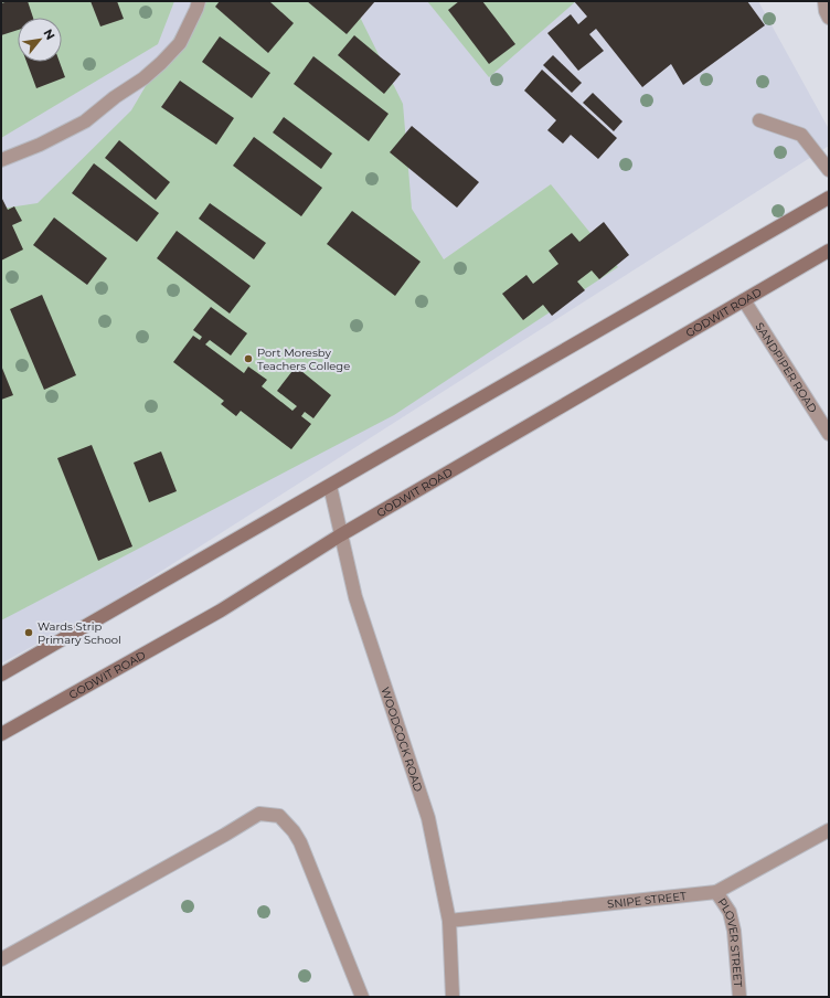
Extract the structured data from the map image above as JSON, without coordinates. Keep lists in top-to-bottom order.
{
  "streets": {
    "main road": ["GODWIT ROAD"],
    "street": [
      "SANDPIPER ROAD",
      "WOODCOCK ROAD",
      "SNIPE STREET",
      "PLOVER STREET"
    ]
  },
  "crossings": [
    ["GODWIT ROAD", "SANDPIPER ROAD"],
    ["GODWIT ROAD", "WOODCOCK ROAD"],
    ["WOODCOCK ROAD", "SNIPE STREET"],
    ["SNIPE STREET", "PLOVER STREET"]
  ],
  "places": ["Port Moresby Teachers College", "Wards Strip Primary School"],
  "north": "top right"
}
